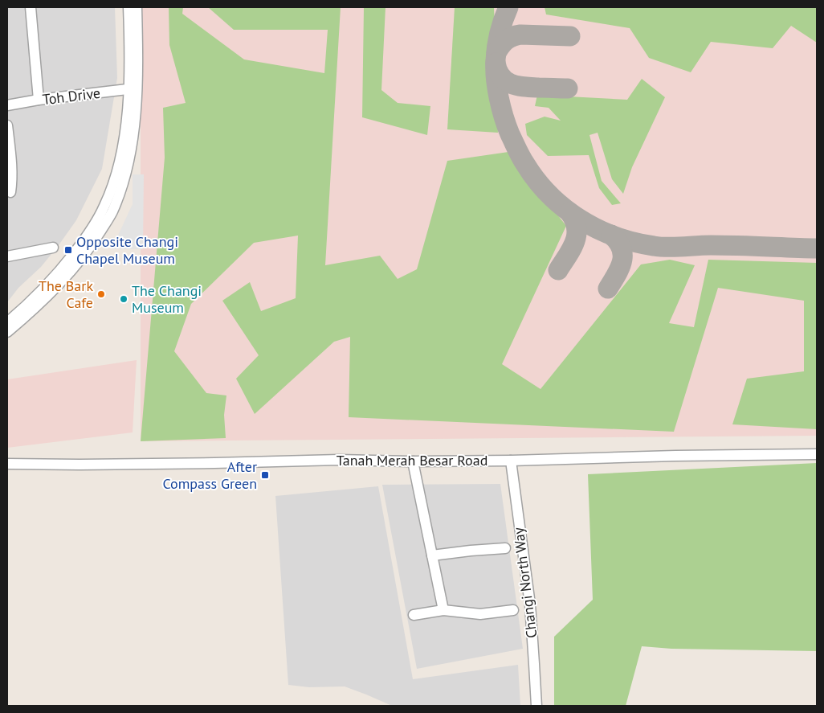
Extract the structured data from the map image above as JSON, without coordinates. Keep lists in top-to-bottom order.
{
  "streets": {
    "street": ["Toh Drive", "Tanah Merah Besar Road", "Changi North Way"]
  },
  "crossings": [
    ["Tanah Merah Besar Road", "Changi North Way"]
  ],
  "places": {
    "transit": ["Opposite Changi Chapel Museum", "After Compass Green"],
    "other": ["The Bark Cafe", "The Changi Museum"]
  }
}
